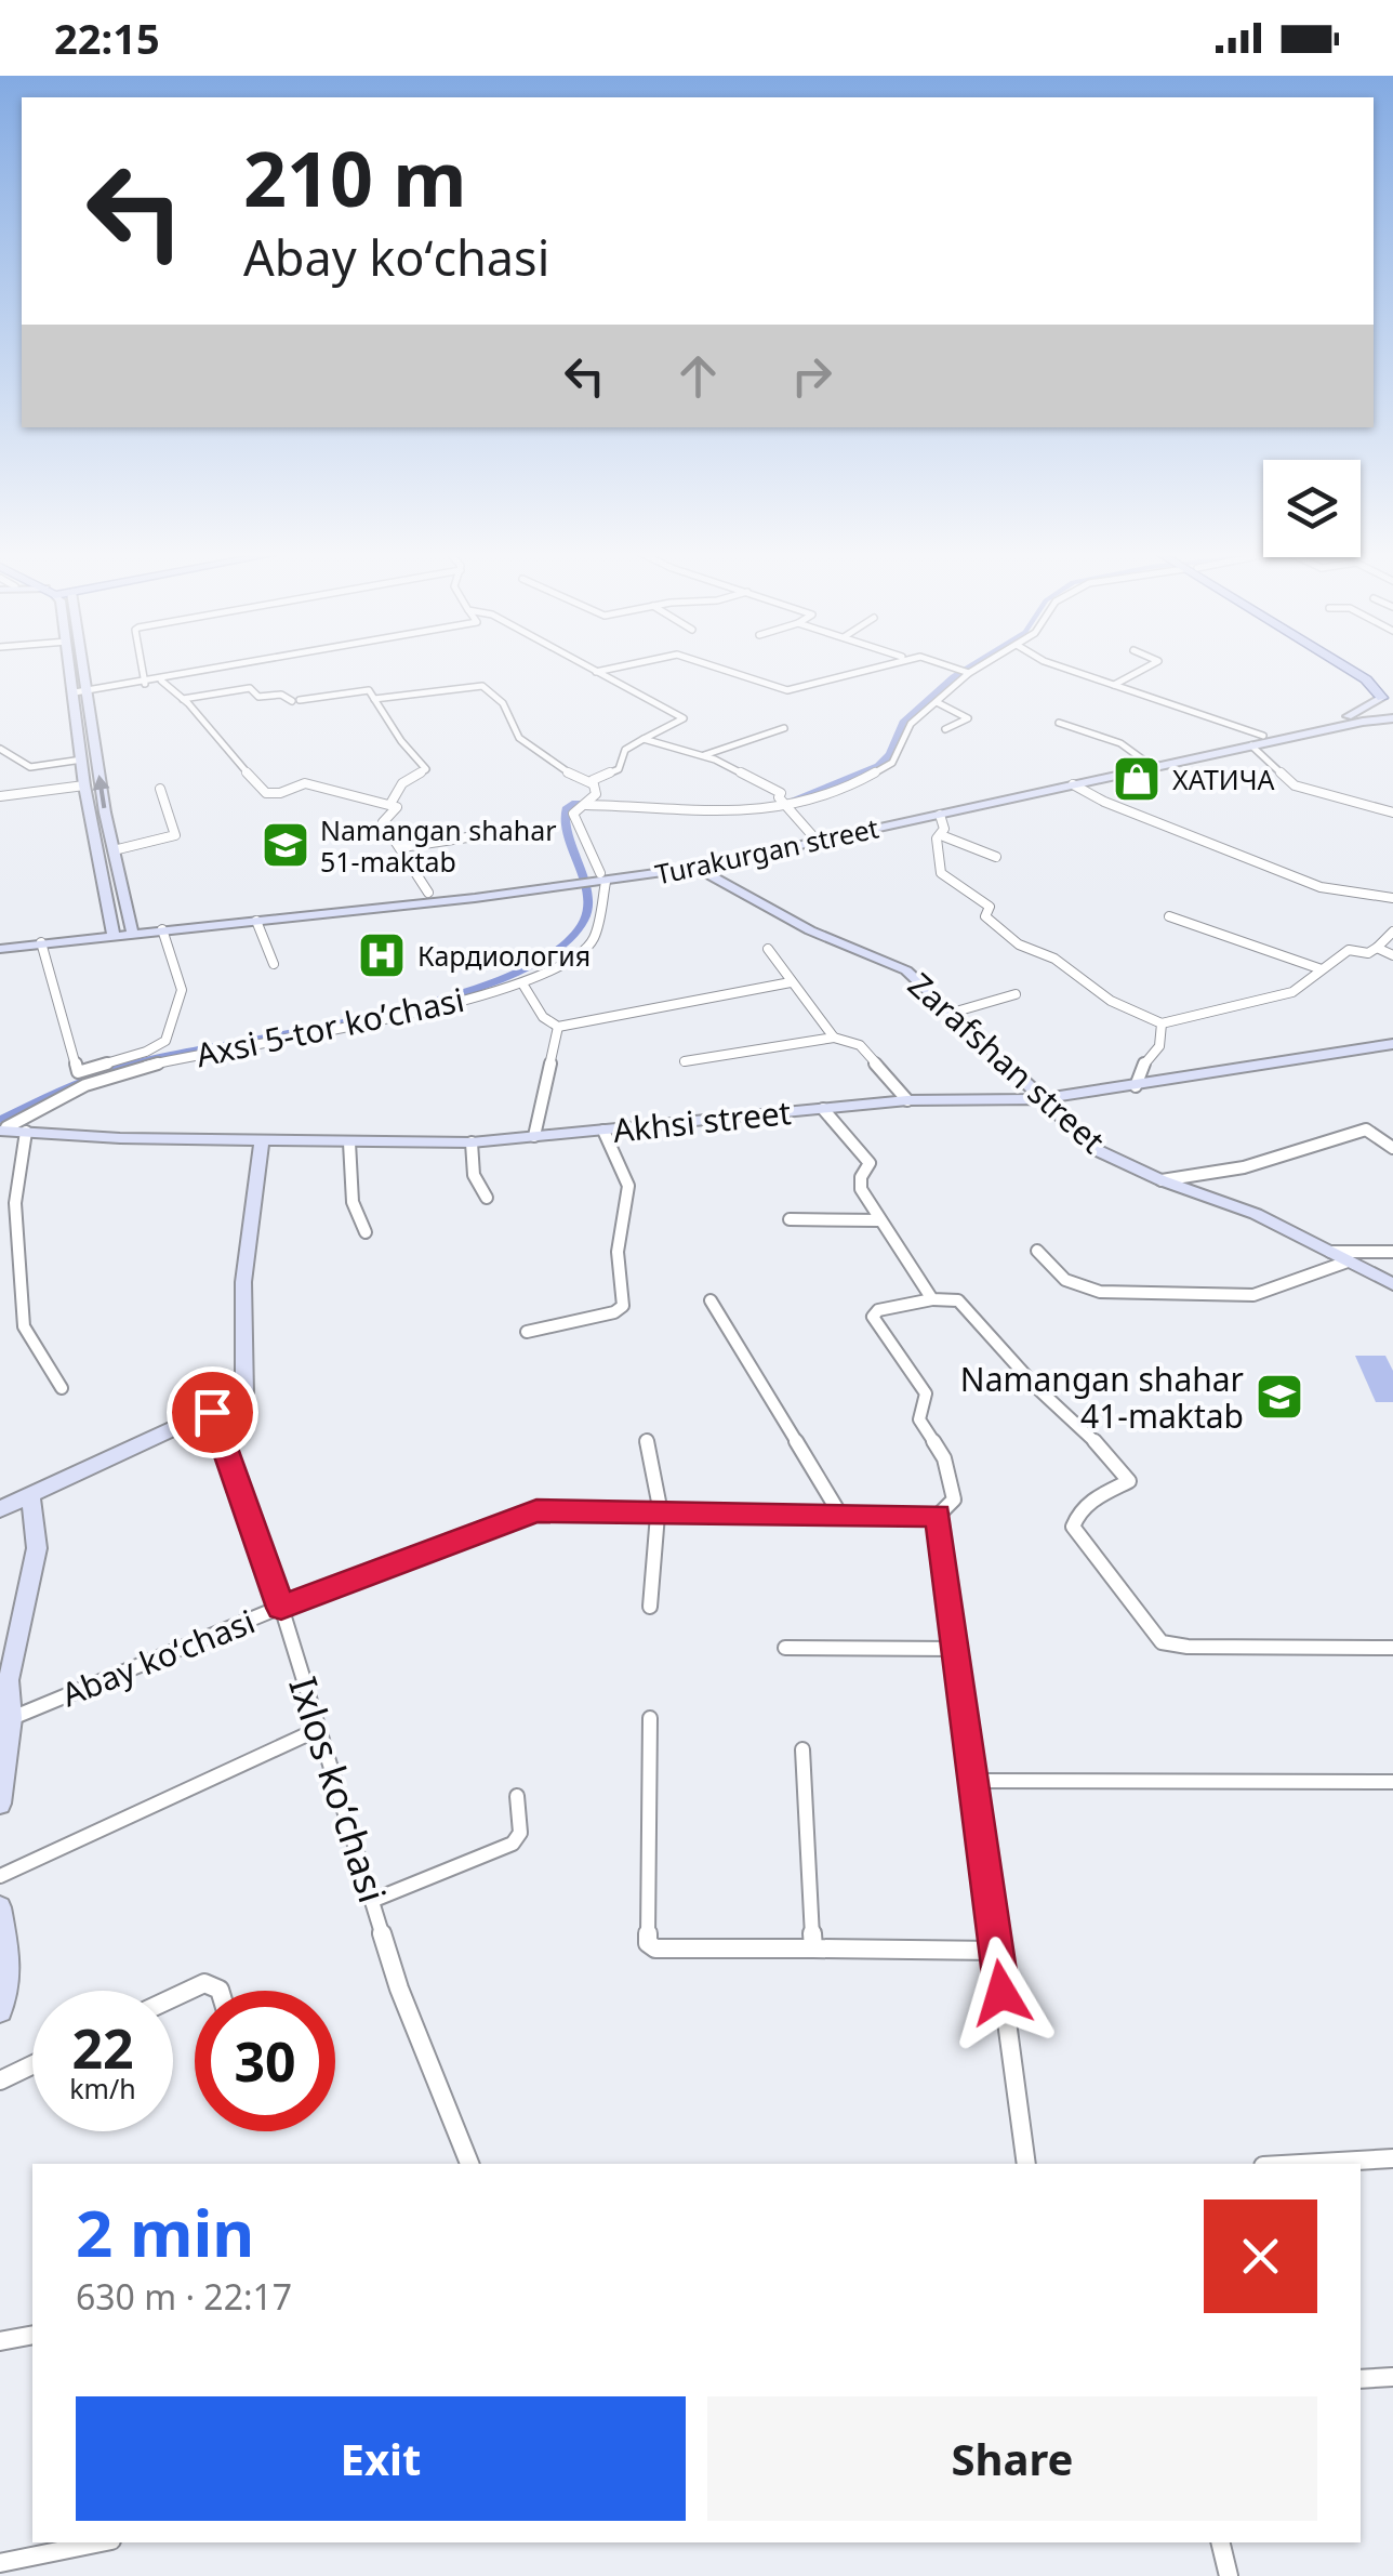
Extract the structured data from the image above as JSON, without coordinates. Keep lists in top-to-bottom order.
{
  "streets": {
    "main road": ["Turakurgan street", "Zarafshan street", "Akhsi street"],
    "street": ["Аxsi 5-tor koʼchasi", "Abay koʻchasi", "Ixlos koʻchasi"]
  },
  "crossings": [
    ["Turakurgan street", "Аxsi 5-tor koʼchasi"],
    ["Turakurgan street", "Zarafshan street"],
    ["Аxsi 5-tor koʼchasi", "Akhsi street"],
    ["Zarafshan street", "Akhsi street"],
    ["Abay koʻchasi", "Ixlos koʻchasi"]
  ],
  "places": {
    "shop": ["ХАТИЧА"],
    "school or university": ["Namangan shahar 51-maktab", "Namangan shahar 41-maktab"],
    "hospital": ["Кардиология"]
  },
  "page": {
    "status": "22:15",
    "turn": ["210 m", "Abay koʻchasi"],
    "speed": "22 km/h",
    "limit": "30",
    "heading": ["2 min", "630 m · 22:17"],
    "buttons": ["Exit", "Share"]
  }
}
